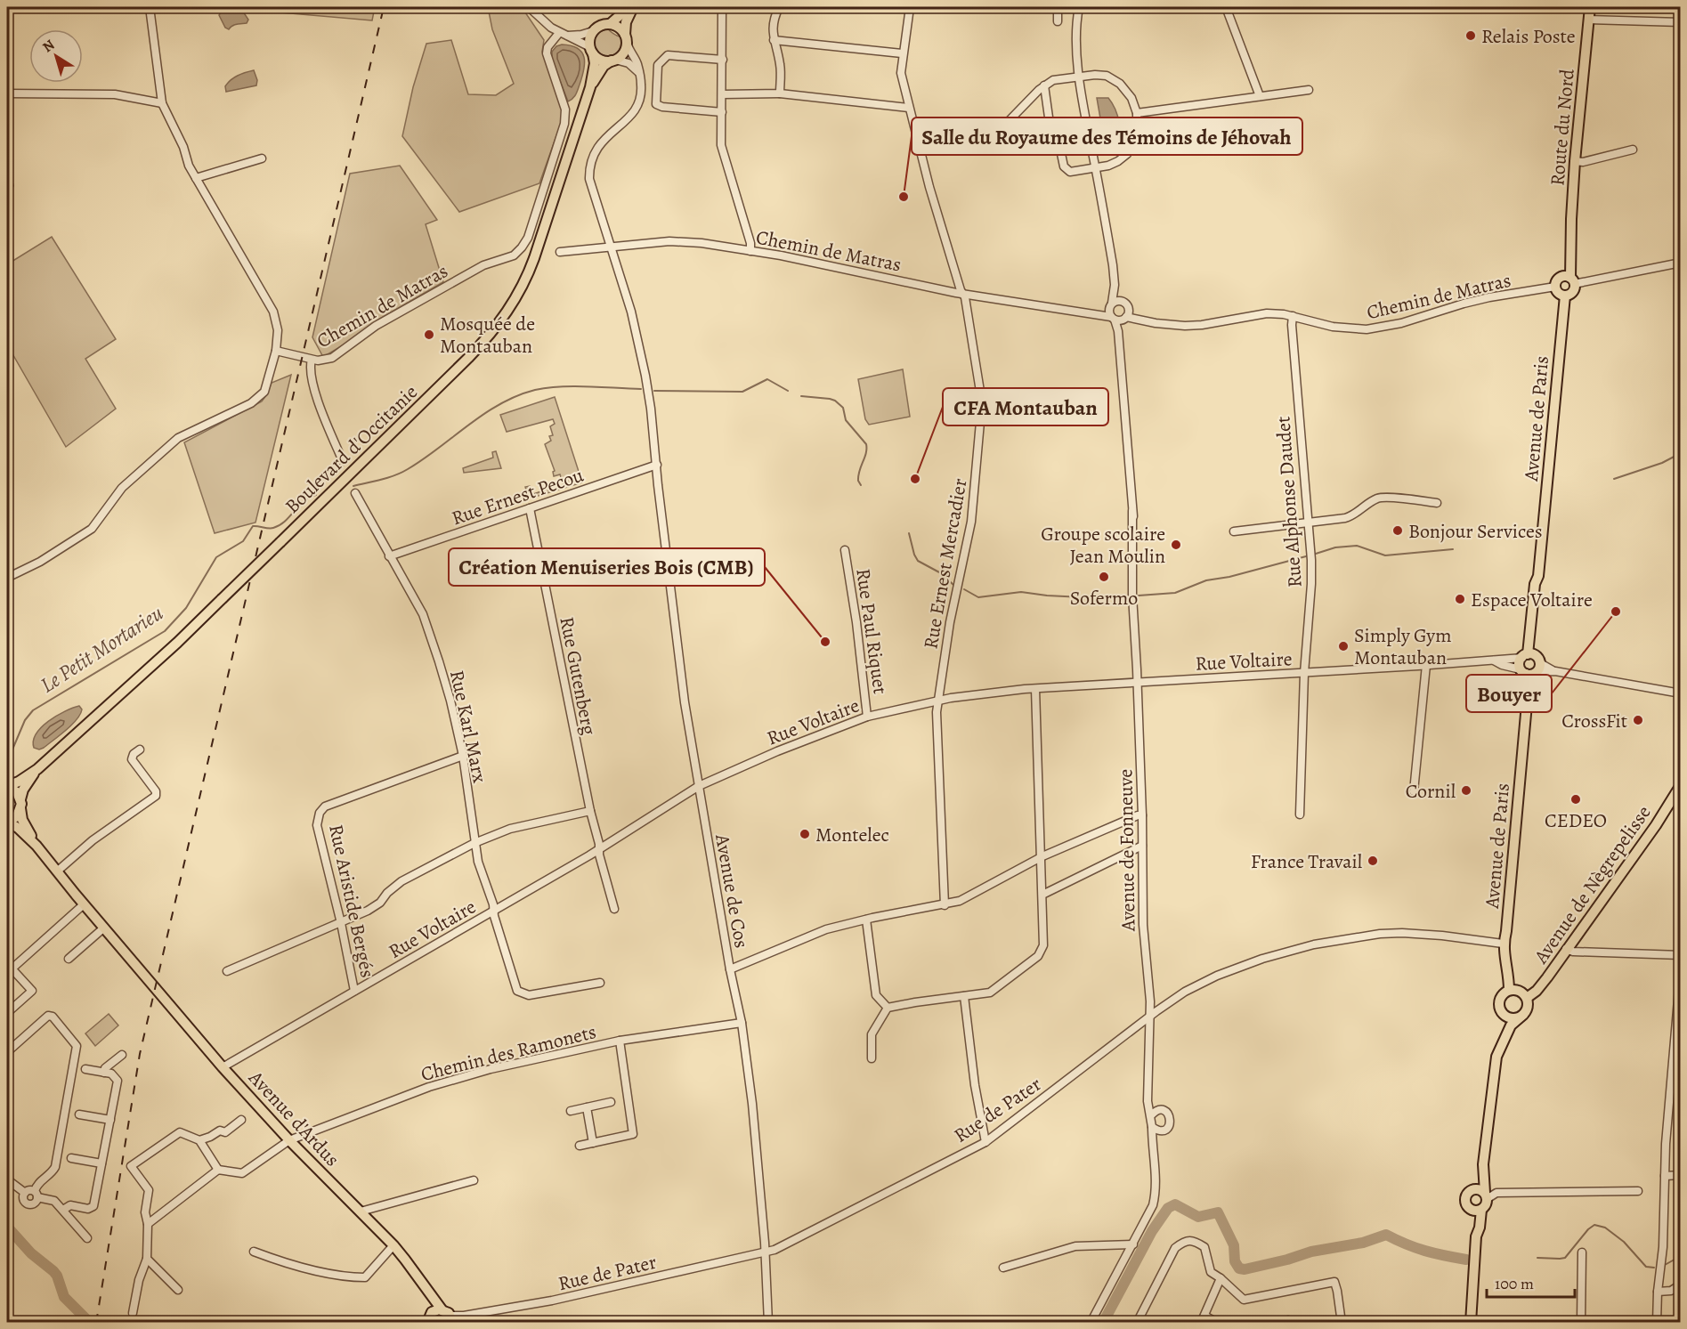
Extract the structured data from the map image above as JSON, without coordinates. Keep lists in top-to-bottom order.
{
  "streets": {
    "main road": [
      "Route du Nord",
      "Avenue de Paris",
      "Boulevard d'Occitanie",
      "Avenue de Nègrepelisse",
      "Avenue d'Ardus"
    ],
    "street": [
      "Chemin de Matras",
      "Rue Ernest Pecou",
      "Rue Alphonse Daudet",
      "Rue Ernest Mercadier",
      "Rue Paul Riquet",
      "Rue Voltaire",
      "Rue Gutenberg",
      "Rue Karl Marx",
      "Avenue de Fonneuve",
      "Avenue de Cos",
      "Rue Aristide Bergés",
      "Chemin des Ramonets",
      "Rue de Pater"
    ]
  },
  "crossings": [
    ["Route du Nord", "Chemin de Matras"],
    ["Route du Nord", "Avenue de Paris"],
    ["Chemin de Matras", "Avenue de Paris"],
    ["Chemin de Matras", "Rue Alphonse Daudet"],
    ["Chemin de Matras", "Rue Ernest Mercadier"],
    ["Chemin de Matras", "Avenue de Fonneuve"],
    ["Chemin de Matras", "Avenue de Cos"],
    ["Avenue de Paris", "Rue Voltaire"],
    ["Avenue de Paris", "Avenue de Nègrepelisse"],
    ["Avenue de Paris", "Rue de Pater"],
    ["Boulevard d'Occitanie", "Avenue de Cos"],
    ["Rue Ernest Pecou", "Rue Gutenberg"],
    ["Rue Ernest Pecou", "Rue Karl Marx"],
    ["Rue Ernest Pecou", "Avenue de Cos"],
    ["Rue Alphonse Daudet", "Rue Voltaire"],
    ["Rue Ernest Mercadier", "Rue Voltaire"],
    ["Rue Paul Riquet", "Rue Voltaire"],
    ["Rue Voltaire", "Rue Gutenberg"],
    ["Rue Voltaire", "Rue Karl Marx"],
    ["Rue Voltaire", "Avenue de Fonneuve"],
    ["Rue Voltaire", "Avenue de Cos"],
    ["Rue Voltaire", "Rue Aristide Bergés"],
    ["Rue Voltaire", "Avenue d'Ardus"],
    ["Rue Karl Marx", "Rue Aristide Bergés"],
    ["Avenue de Fonneuve", "Rue de Pater"],
    ["Avenue de Cos", "Chemin des Ramonets"],
    ["Avenue de Cos", "Rue de Pater"],
    ["Chemin des Ramonets", "Avenue d'Ardus"],
    ["Rue de Pater", "Avenue d'Ardus"]
  ],
  "water": ["Le Petit Mortarieu"],
  "places": [
    "Relais Poste",
    "Salle du Royaume des Témoins de Jéhovah",
    "Mosquée de Montauban",
    "CFA Montauban",
    "Bonjour Services",
    "Groupe scolaire Jean Moulin",
    "Sofermo",
    "Espace Voltaire",
    "Bouyer",
    "Création Menuiseries Bois (CMB)",
    "Simply Gym Montauban",
    "CrossFit",
    "Cornil",
    "CEDEO",
    "Montelec",
    "France Travail"
  ],
  "scale_bar": "100 m",
  "north": "top left"
}
